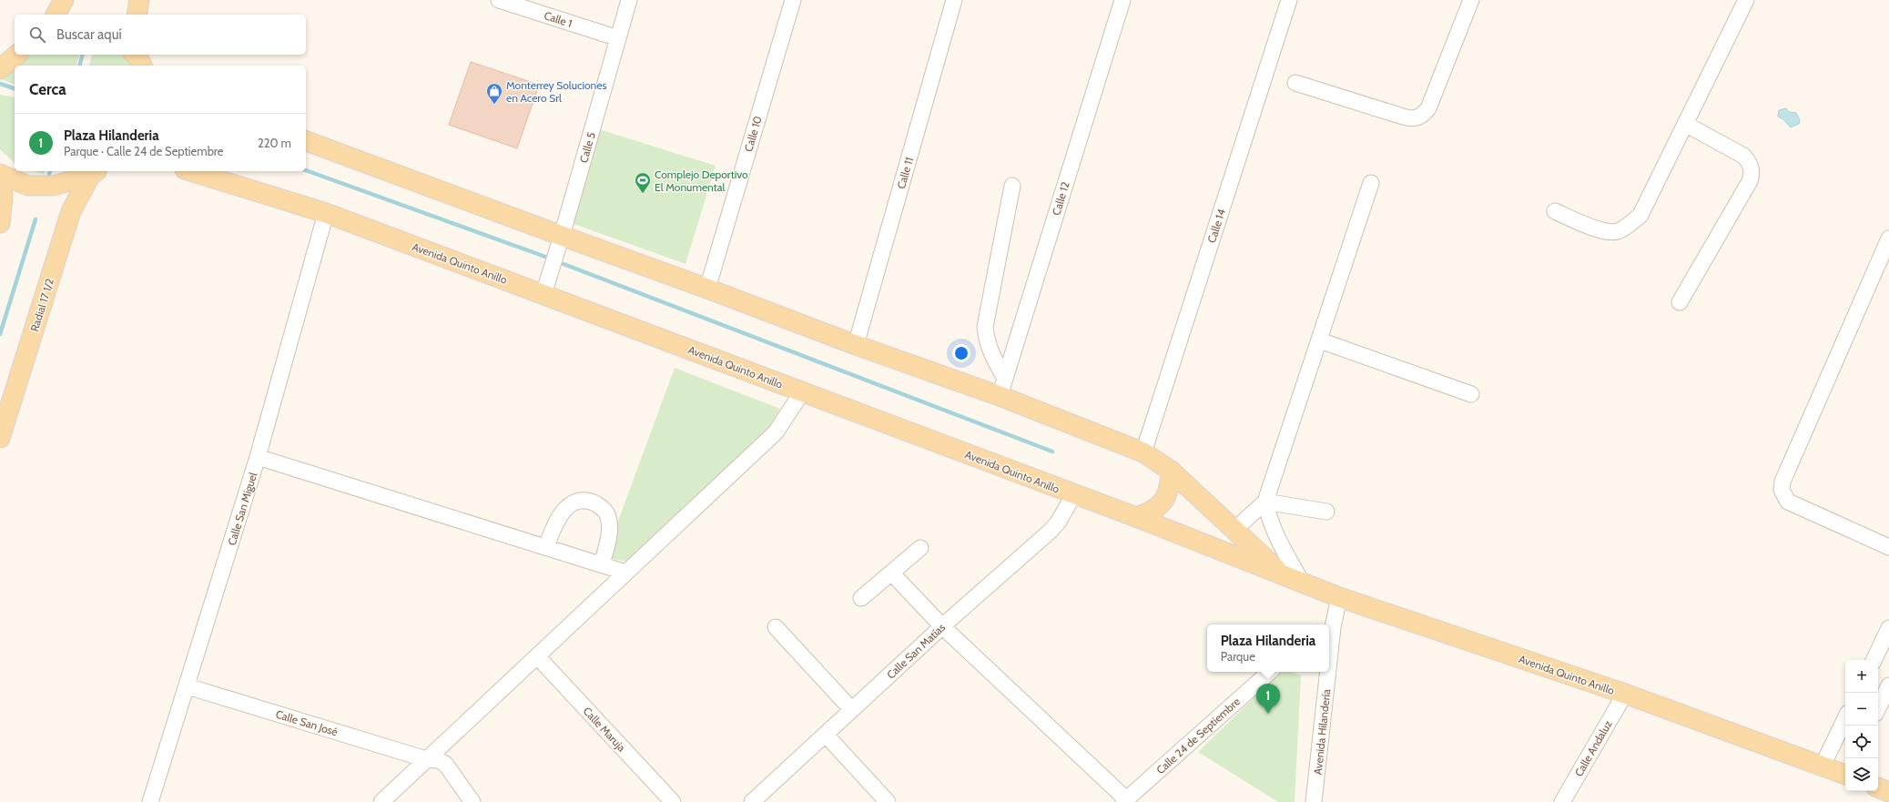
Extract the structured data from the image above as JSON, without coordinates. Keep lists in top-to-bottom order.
{
  "streets": {
    "main road": ["Avenida Quinto Anillo", "Radial 17 1/2"],
    "street": [
      "Calle 1",
      "Calle 10",
      "Calle 5",
      "Calle 11",
      "Calle 12",
      "Calle 14",
      "Calle San Miguel",
      "Calle San Matías",
      "Calle San José",
      "Calle Maruja",
      "Avenida Hilandería",
      "Calle 24 de Septiembre",
      "Calle Andaluz"
    ]
  },
  "crossings": [
    ["Calle 1", "Calle 5"],
    ["Calle 10", "Avenida Quinto Anillo"],
    ["Calle 5", "Avenida Quinto Anillo"],
    ["Calle 11", "Avenida Quinto Anillo"],
    ["Calle 12", "Avenida Quinto Anillo"],
    ["Calle 14", "Avenida Quinto Anillo"],
    ["Avenida Quinto Anillo", "Calle San Miguel"],
    ["Avenida Quinto Anillo", "Calle San Matías"],
    ["Avenida Quinto Anillo", "Avenida Hilandería"],
    ["Avenida Quinto Anillo", "Calle Andaluz"],
    ["Calle San Miguel", "Calle San José"]
  ],
  "places": {
    "shop": ["Monterrey Soluciones en Acero Srl"],
    "sports": ["Complejo Deportivo El Monumental"]
  },
  "page": {
    "search": "Buscar aquí",
    "heading": "Cerca",
    "list": [
      {
        "mark": "1",
        "name": "Plaza Hilanderia",
        "note": "Parque · Calle 24 de Septiembre",
        "value": "220 m"
      }
    ],
    "popup": ["Plaza Hilanderia", "Parque"],
    "map_buttons": ["+", "−"],
    "pins": "1"
  }
}
